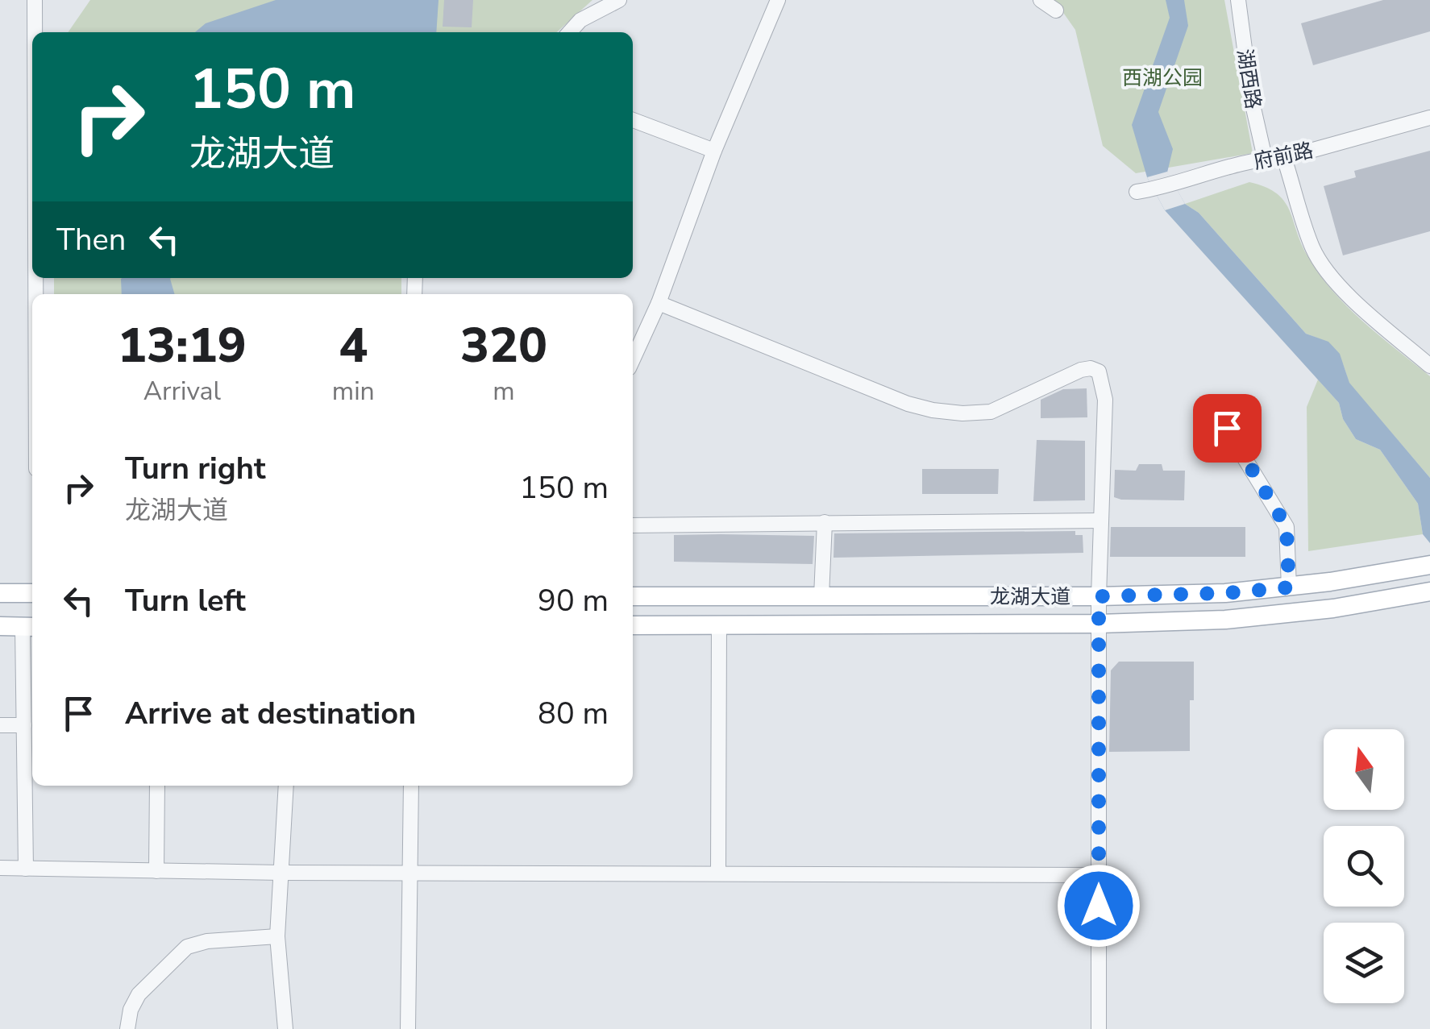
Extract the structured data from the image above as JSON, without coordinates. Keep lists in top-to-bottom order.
{
  "streets": {
    "main road": ["龙湖大道"],
    "street": ["湖西路", "府前路"]
  },
  "crossings": [
    ["湖西路", "府前路"]
  ],
  "parks": ["西湖公园"],
  "north": "top",
  "page": {
    "turn": ["150 m", "龙湖大道"],
    "then": "Then",
    "eta": [
      "13:19",
      "Arrival",
      "4",
      "min",
      "320",
      "m"
    ],
    "list": [
      {
        "name": "Turn right",
        "note": "龙湖大道",
        "value": "150 m"
      },
      {
        "name": "Turn left",
        "value": "90 m"
      },
      {
        "name": "Arrive at destination",
        "value": "80 m"
      }
    ]
  }
}
